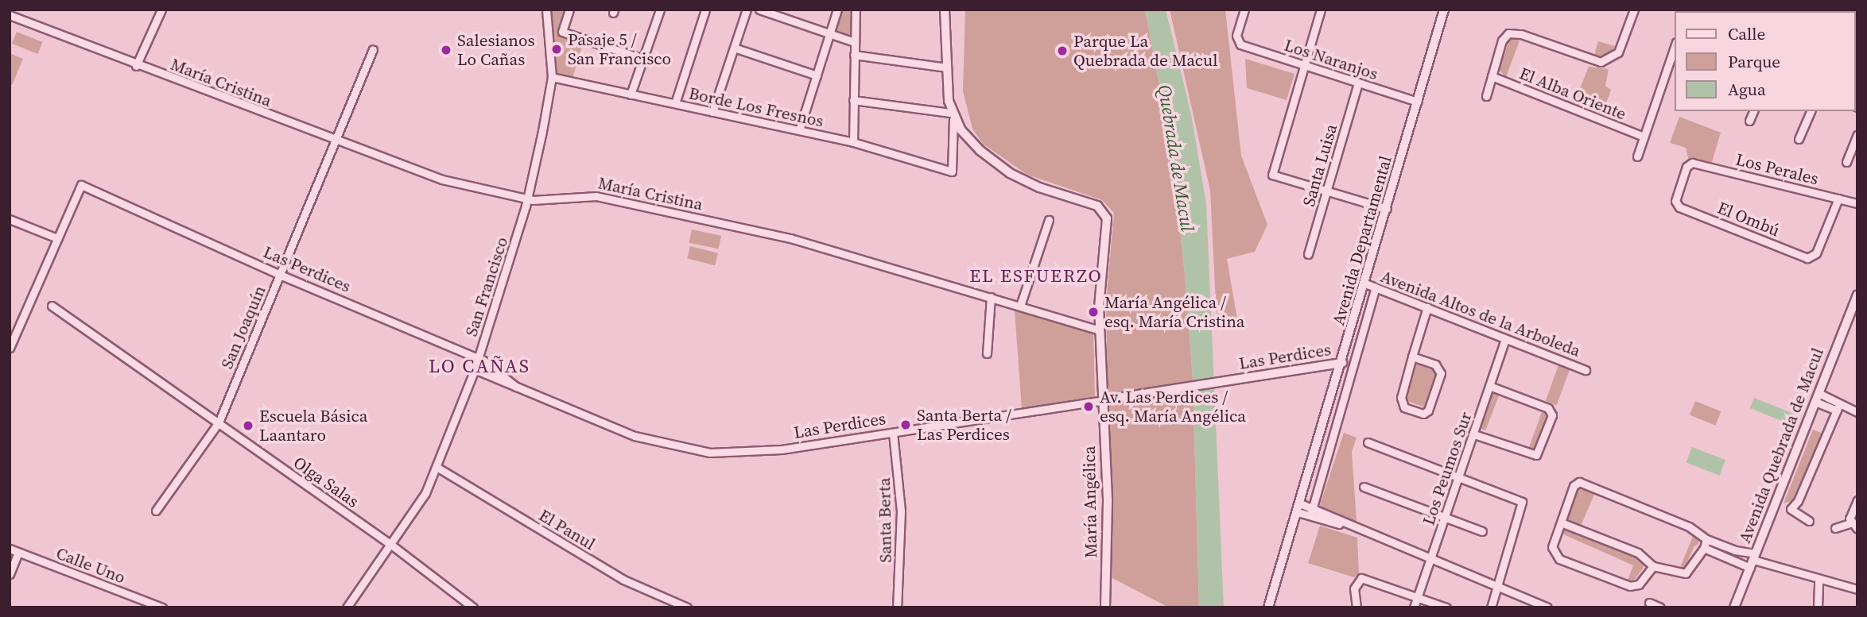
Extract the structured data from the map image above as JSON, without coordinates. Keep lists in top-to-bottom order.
{
  "streets": {
    "street": [
      "Los Naranjos",
      "María Cristina",
      "El Alba Oriente",
      "Borde Los Fresnos",
      "Santa Luisa",
      "Los Perales",
      "El Ombú",
      "Avenida Departamental",
      "Las Perdices",
      "San Francisco",
      "Avenida Altos de la Arboleda",
      "San Joaquín",
      "Avenida Quebrada de Macul",
      "Los Peumos Sur",
      "Olga Salas",
      "María Angélica",
      "Santa Berta",
      "El Panul",
      "Calle Uno"
    ]
  },
  "crossings": [
    ["Los Naranjos", "Santa Luisa"],
    ["Los Naranjos", "Avenida Departamental"],
    ["María Cristina", "San Francisco"],
    ["María Cristina", "San Joaquín"],
    ["María Cristina", "María Angélica"],
    ["Borde Los Fresnos", "San Francisco"],
    ["Borde Los Fresnos", "María Angélica"],
    ["Los Perales", "El Ombú"],
    ["Avenida Departamental", "Las Perdices"],
    ["Avenida Departamental", "Avenida Altos de la Arboleda"],
    ["Las Perdices", "San Francisco"],
    ["Las Perdices", "San Joaquín"],
    ["Las Perdices", "María Angélica"],
    ["Las Perdices", "Santa Berta"],
    ["San Francisco", "Olga Salas"],
    ["San Francisco", "El Panul"],
    ["Avenida Altos de la Arboleda", "Los Peumos Sur"],
    ["San Joaquín", "Olga Salas"]
  ],
  "districts": ["EL ESFUERZO", "LO CAÑAS"],
  "water": ["Quebrada de Macul"],
  "places": [
    "Pasaje 5 / San Francisco",
    "Salesianos Lo Cañas",
    "Parque La Quebrada de Macul",
    "María Angélica / esq. María Cristina",
    "Av. Las Perdices / esq. María Angélica",
    "Santa Berta / Las Perdices",
    "Escuela Básica Laantaro"
  ],
  "legend": ["Calle", "Parque", "Agua"]
}
